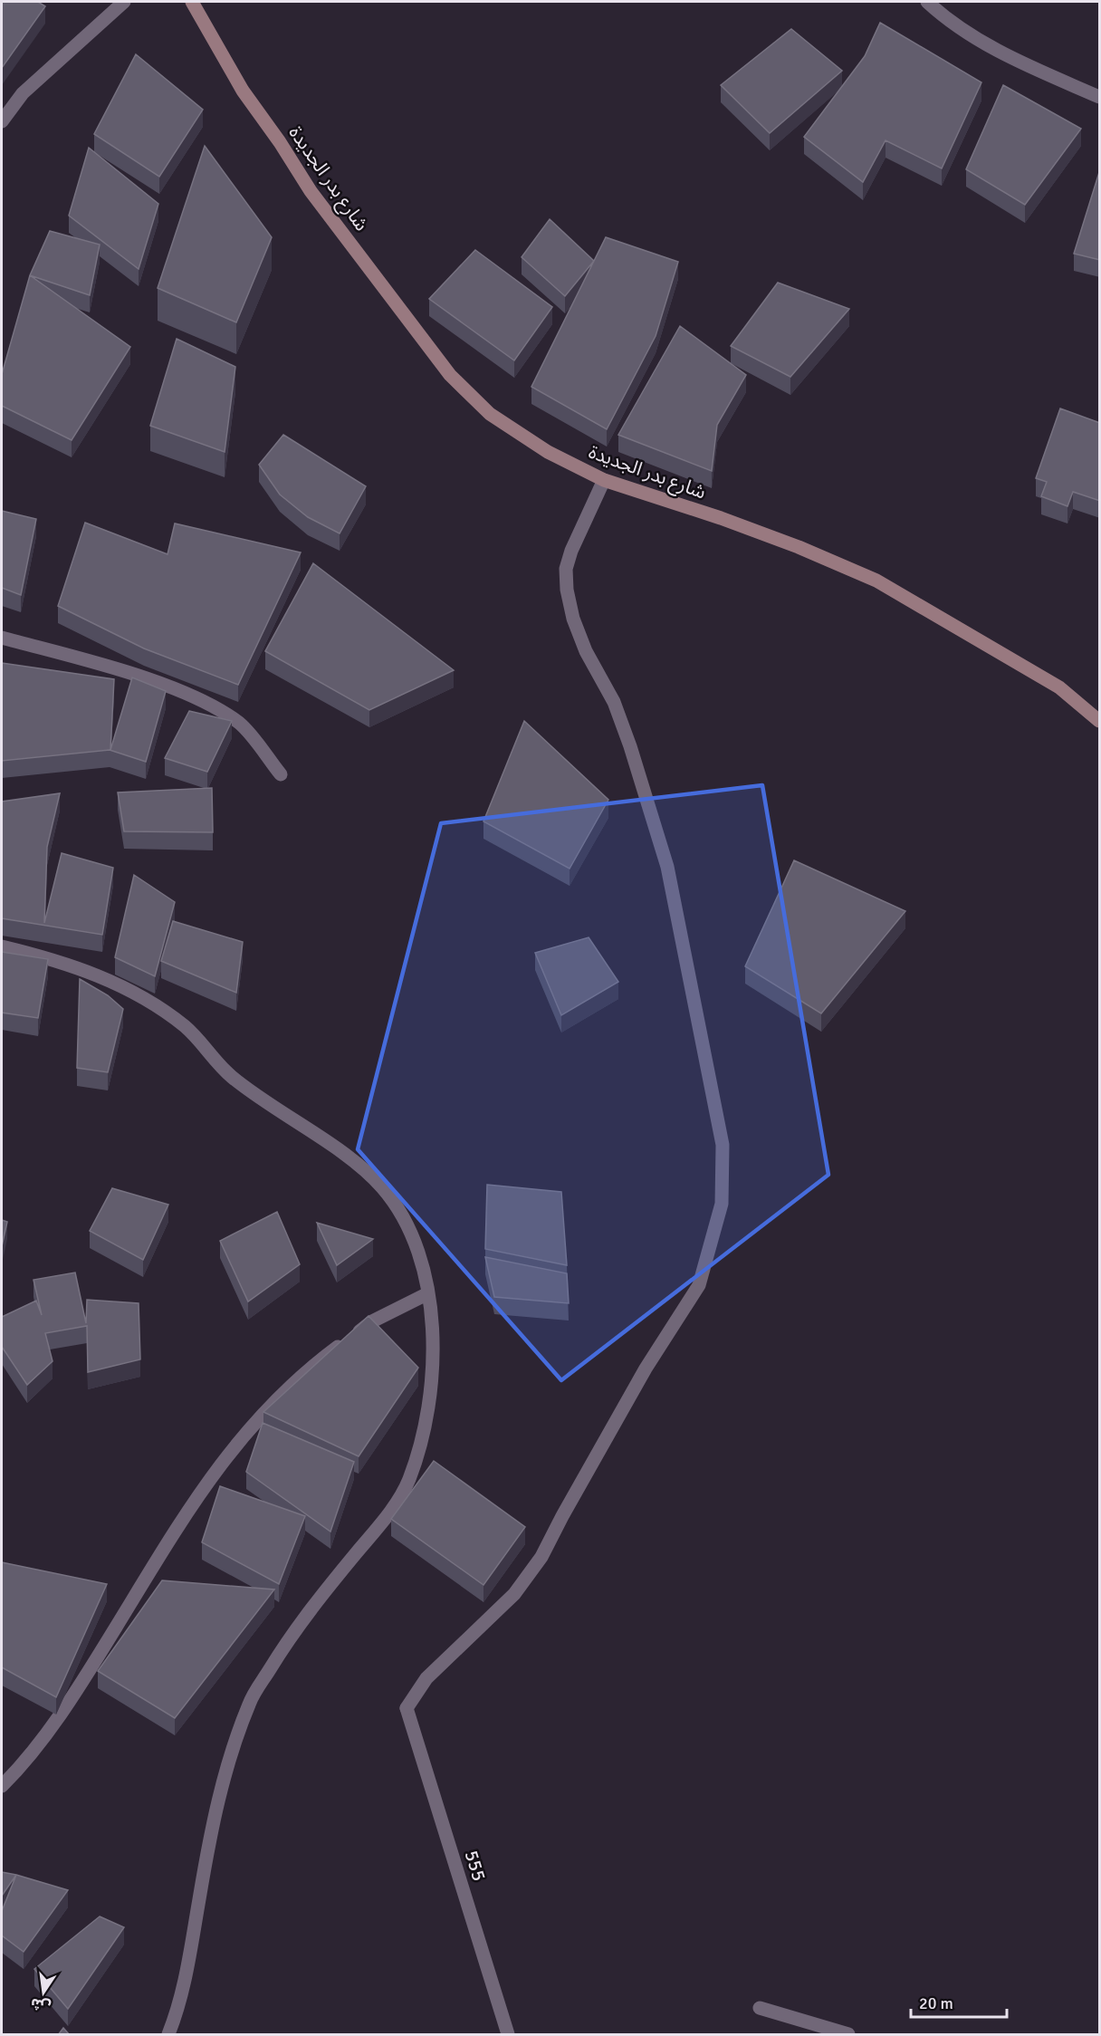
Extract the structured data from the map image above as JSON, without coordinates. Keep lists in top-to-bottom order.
{
  "streets": {
    "main road": ["شارع بدر الجديدة"],
    "street": ["555"]
  },
  "crossings": [
    ["شارع بدر الجديدة", "555"]
  ],
  "scale_bar": "20 m",
  "north": "bottom"
}
